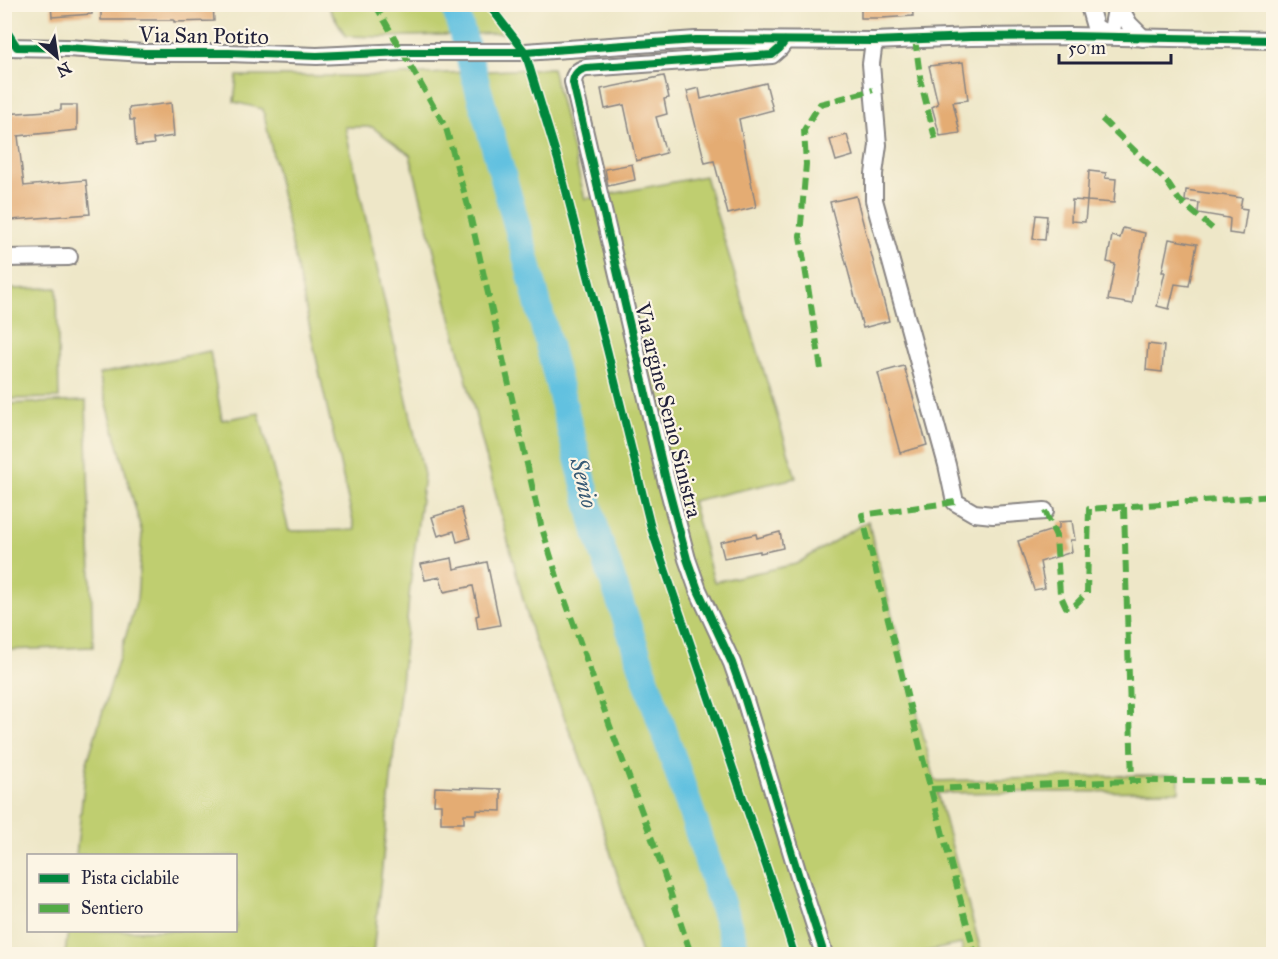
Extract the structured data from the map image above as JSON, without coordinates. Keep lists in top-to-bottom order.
{
  "streets": {
    "street": ["Via San Potito", "Via argine Senio Sinistra"]
  },
  "crossings": [
    ["Via San Potito", "Via argine Senio Sinistra"]
  ],
  "water": ["Senio"],
  "legend": ["Pista ciclabile", "Sentiero"],
  "scale_bar": "50 m",
  "north": "bottom right"
}
